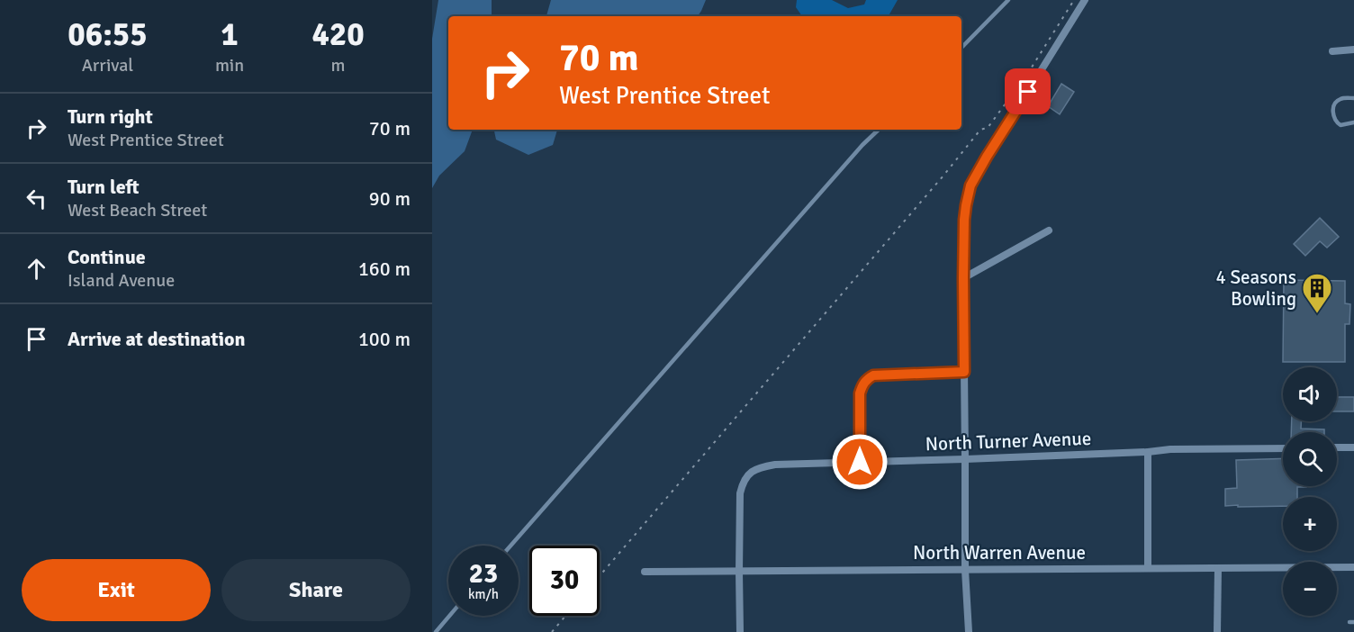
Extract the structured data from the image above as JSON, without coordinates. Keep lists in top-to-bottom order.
{
  "streets": {
    "street": ["North Turner Avenue", "North Warren Avenue"]
  },
  "crossings": [
    ["North Turner Avenue", "North Warren Avenue"]
  ],
  "places": {
    "building": ["4 Seasons Bowling"]
  },
  "page": {
    "eta": [
      "06:55",
      "Arrival",
      "1",
      "min",
      "420",
      "m"
    ],
    "turn": ["70 m", "West Prentice Street"],
    "list": [
      {
        "name": "Turn right",
        "note": "West Prentice Street",
        "value": "70 m"
      },
      {
        "name": "Turn left",
        "note": "West Beach Street",
        "value": "90 m"
      },
      {
        "name": "Continue",
        "note": "Island Avenue",
        "value": "160 m"
      },
      {
        "name": "Arrive at destination",
        "value": "100 m"
      }
    ],
    "map_buttons": ["+", "−"],
    "speed": "23 km/h",
    "limit": "30",
    "buttons": ["Exit", "Share"]
  }
}
